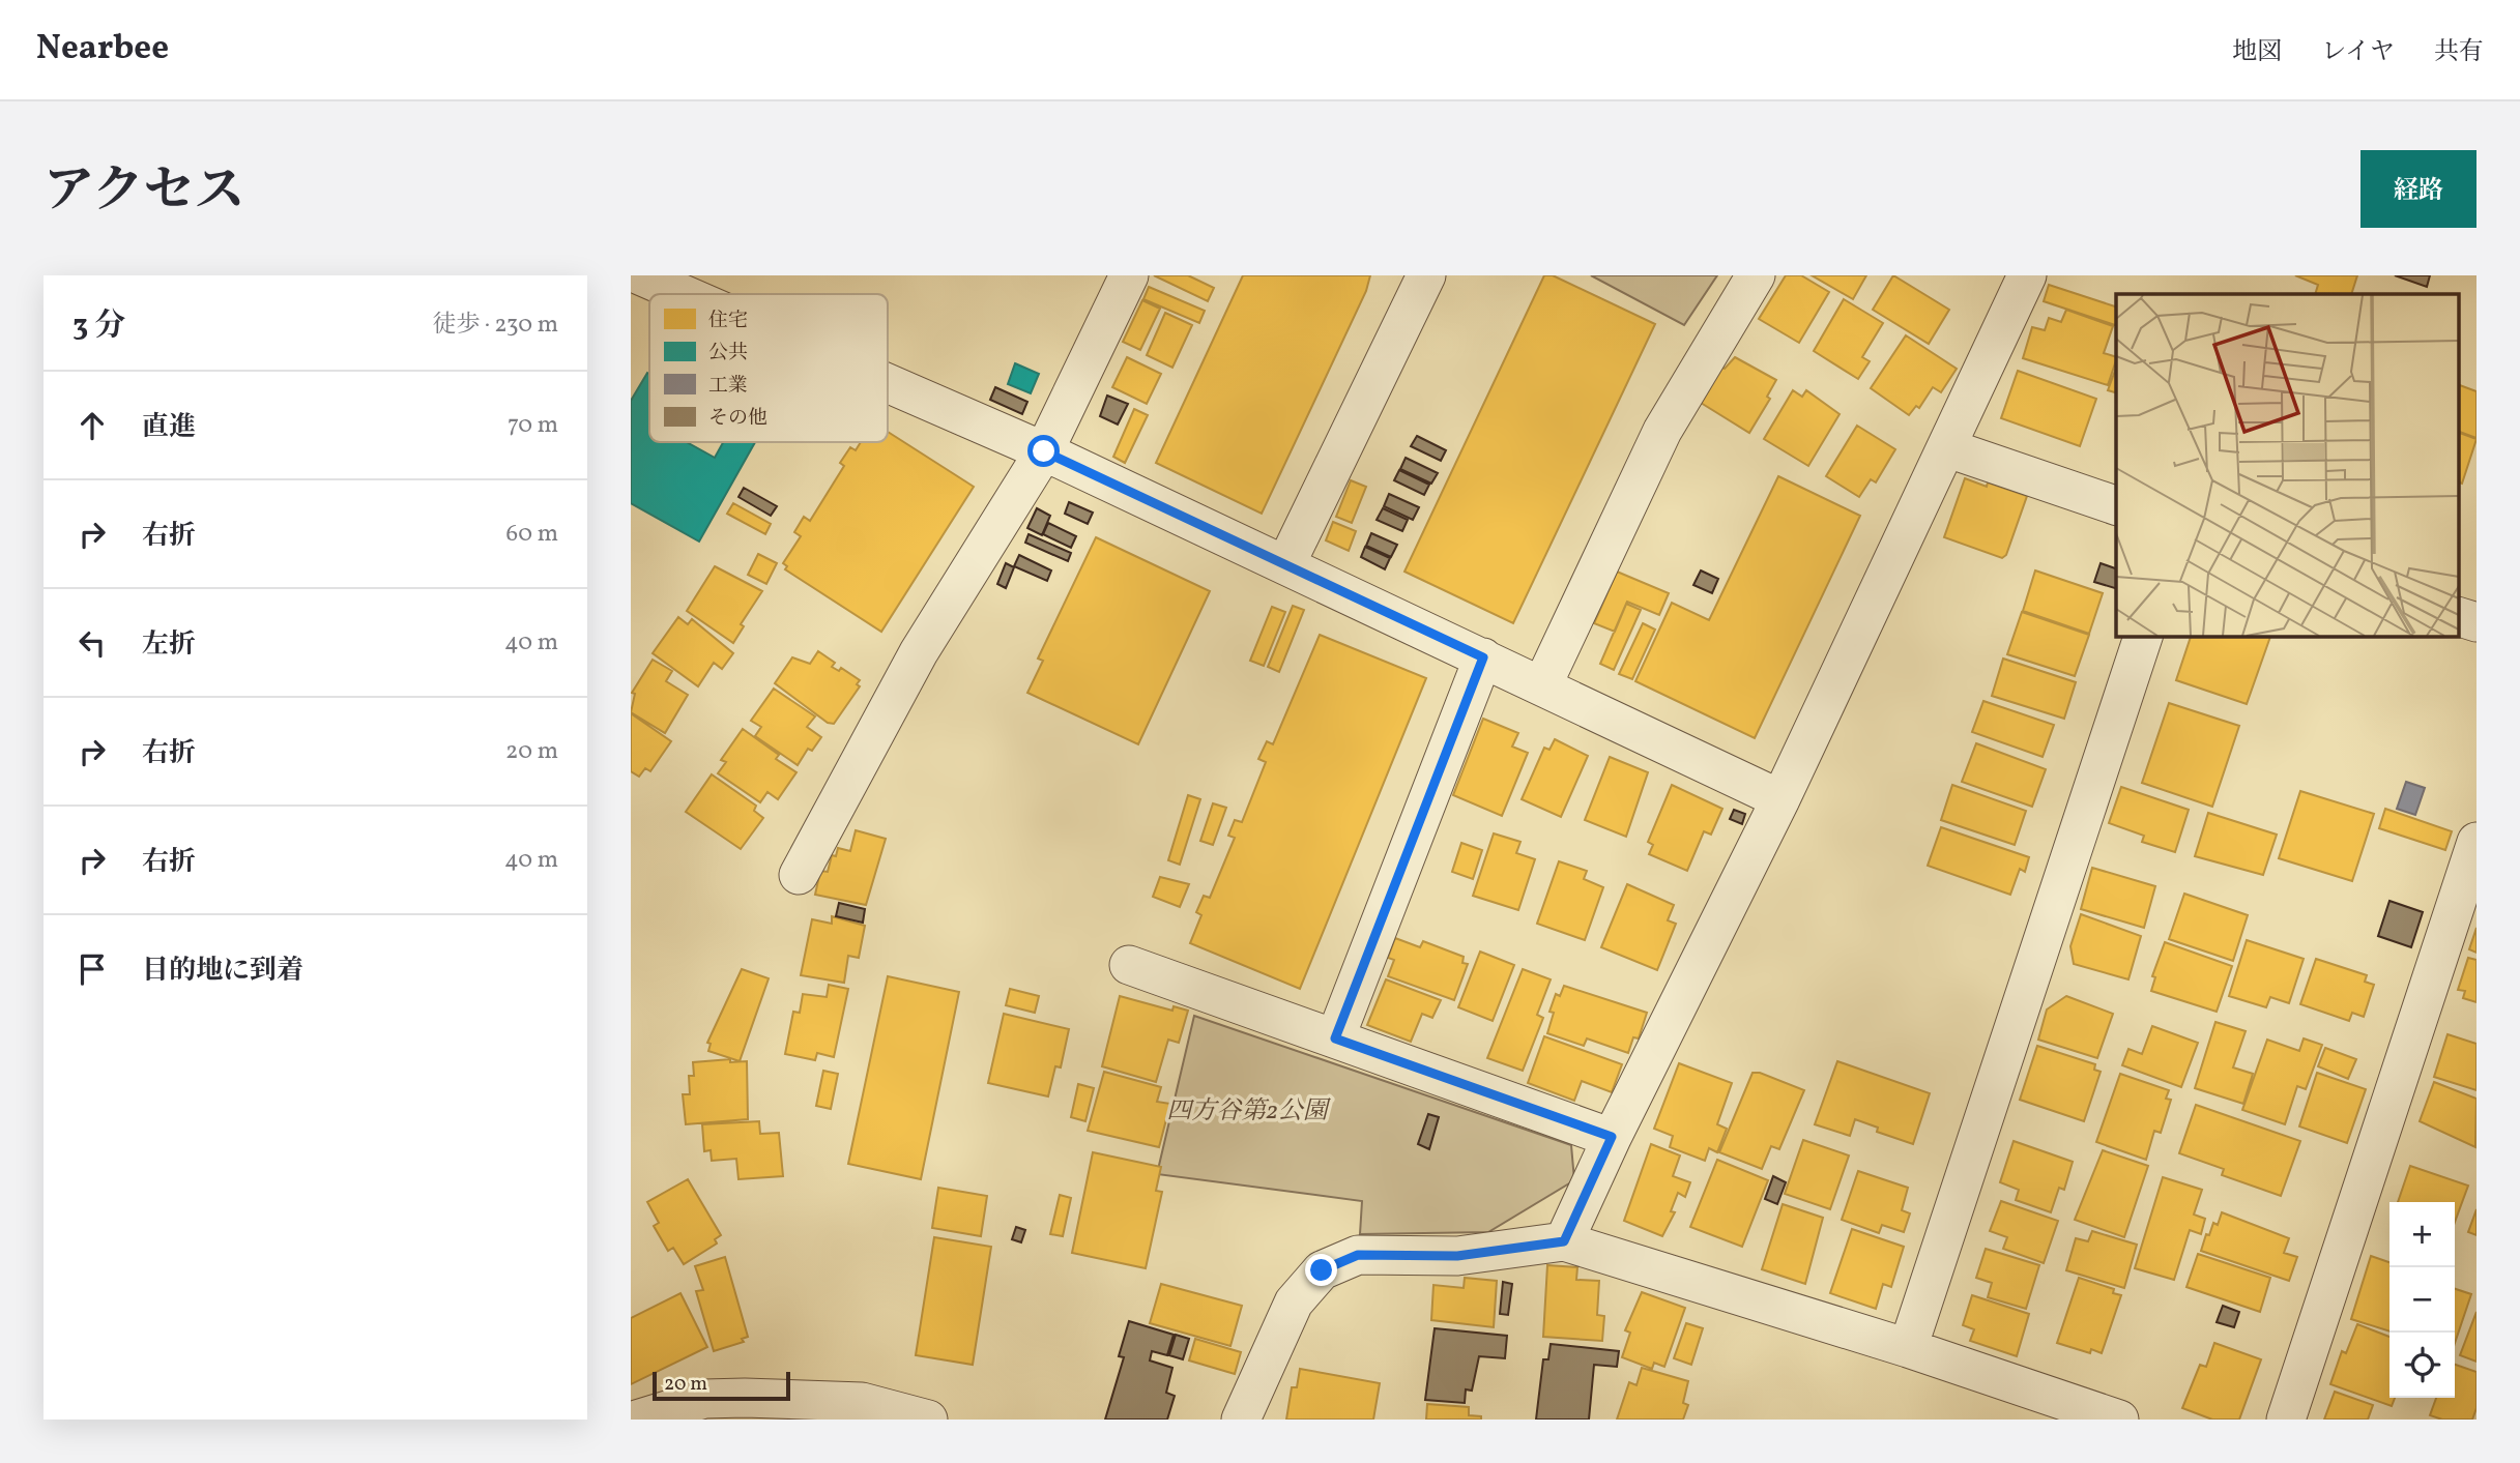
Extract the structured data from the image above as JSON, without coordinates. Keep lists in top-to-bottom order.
{
  "parks": ["四方谷第2公園"],
  "legend": [
    "住宅",
    "公共",
    "工業",
    "その他"
  ],
  "scale_bar": "20 m",
  "page": {
    "header": "Nearbee",
    "nav": ["地図", "レイヤ", "共有"],
    "title": "アクセス",
    "buttons": "経路",
    "heading": ["3 分", "徒歩 · 230 m"],
    "list": [
      ["直進", "70 m"],
      ["右折", "60 m"],
      ["左折", "40 m"],
      ["右折", "20 m"],
      ["右折", "40 m"],
      "目的地に到着"
    ],
    "map_buttons": ["+", "−"],
    "scale": "20 m"
  }
}
